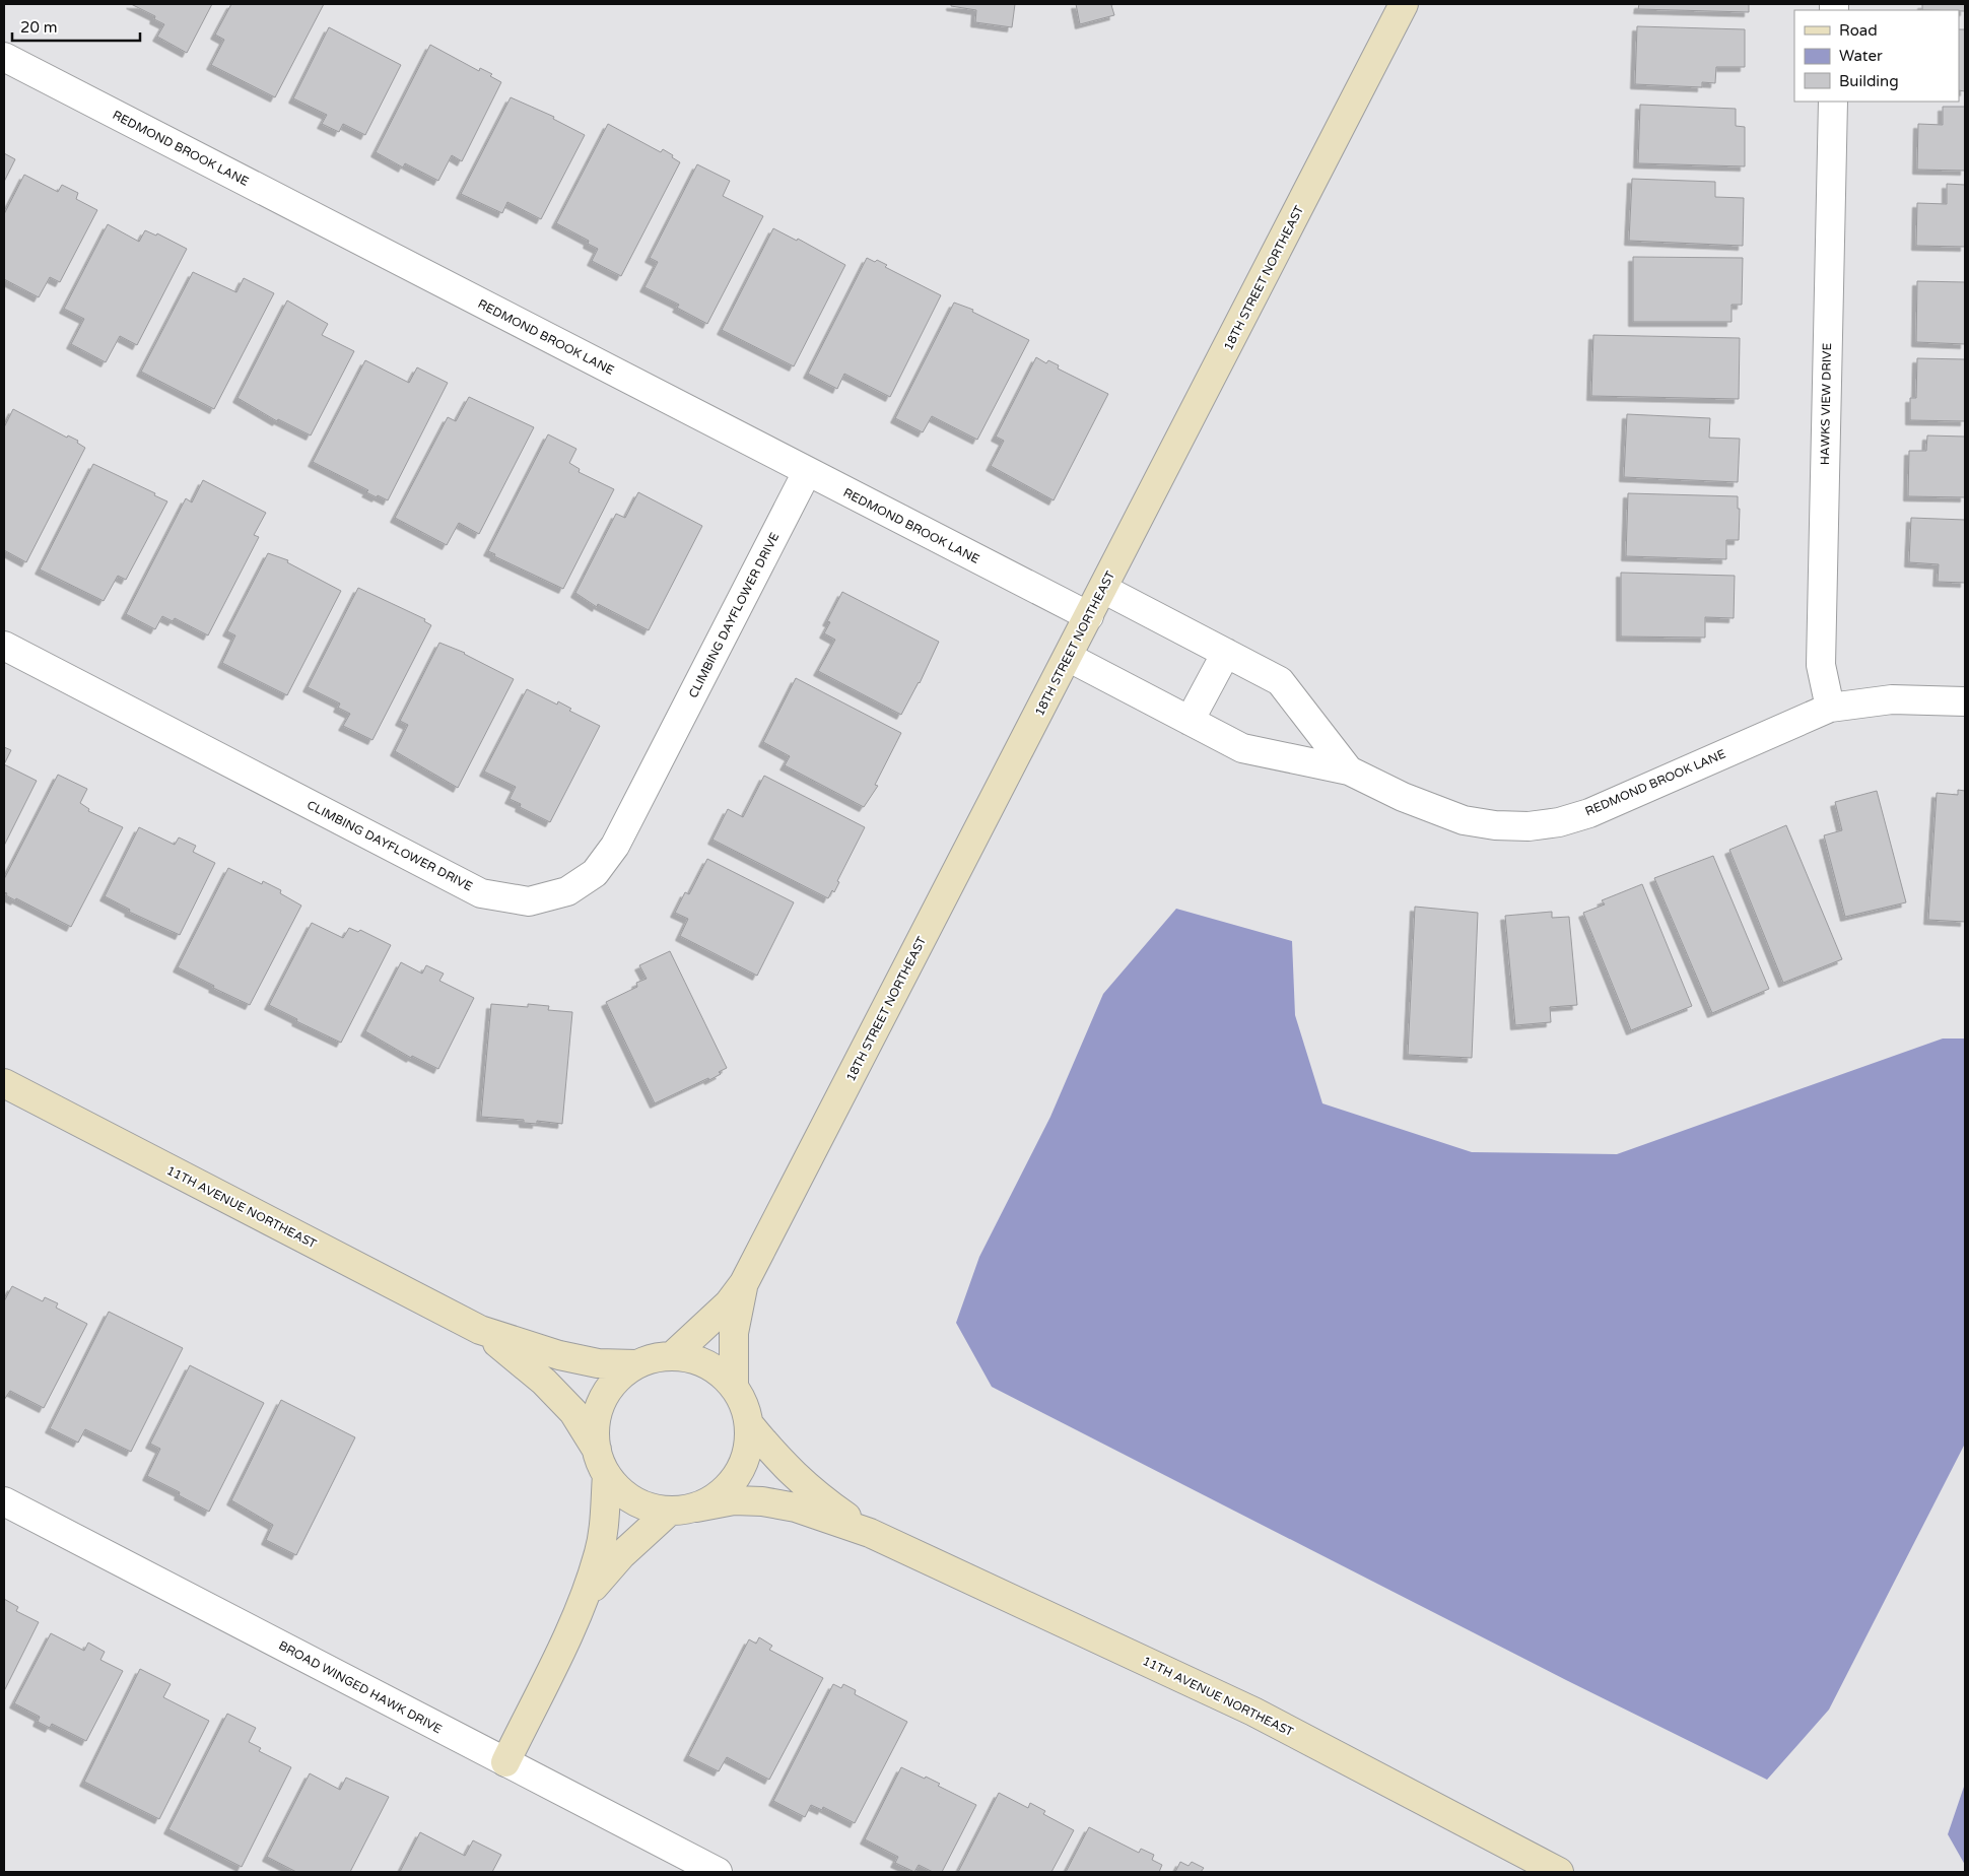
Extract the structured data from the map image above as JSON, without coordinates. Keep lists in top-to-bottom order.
{
  "streets": {
    "street": [
      "REDMOND BROOK LANE",
      "18TH STREET NORTHEAST",
      "HAWKS VIEW DRIVE",
      "CLIMBING DAYFLOWER DRIVE",
      "11TH AVENUE NORTHEAST",
      "BROAD WINGED HAWK DRIVE"
    ]
  },
  "crossings": [
    ["REDMOND BROOK LANE", "18TH STREET NORTHEAST"],
    ["REDMOND BROOK LANE", "HAWKS VIEW DRIVE"],
    ["REDMOND BROOK LANE", "CLIMBING DAYFLOWER DRIVE"],
    ["18TH STREET NORTHEAST", "11TH AVENUE NORTHEAST"]
  ],
  "legend": ["Road", "Water", "Building"],
  "scale_bar": "20 m"
}
